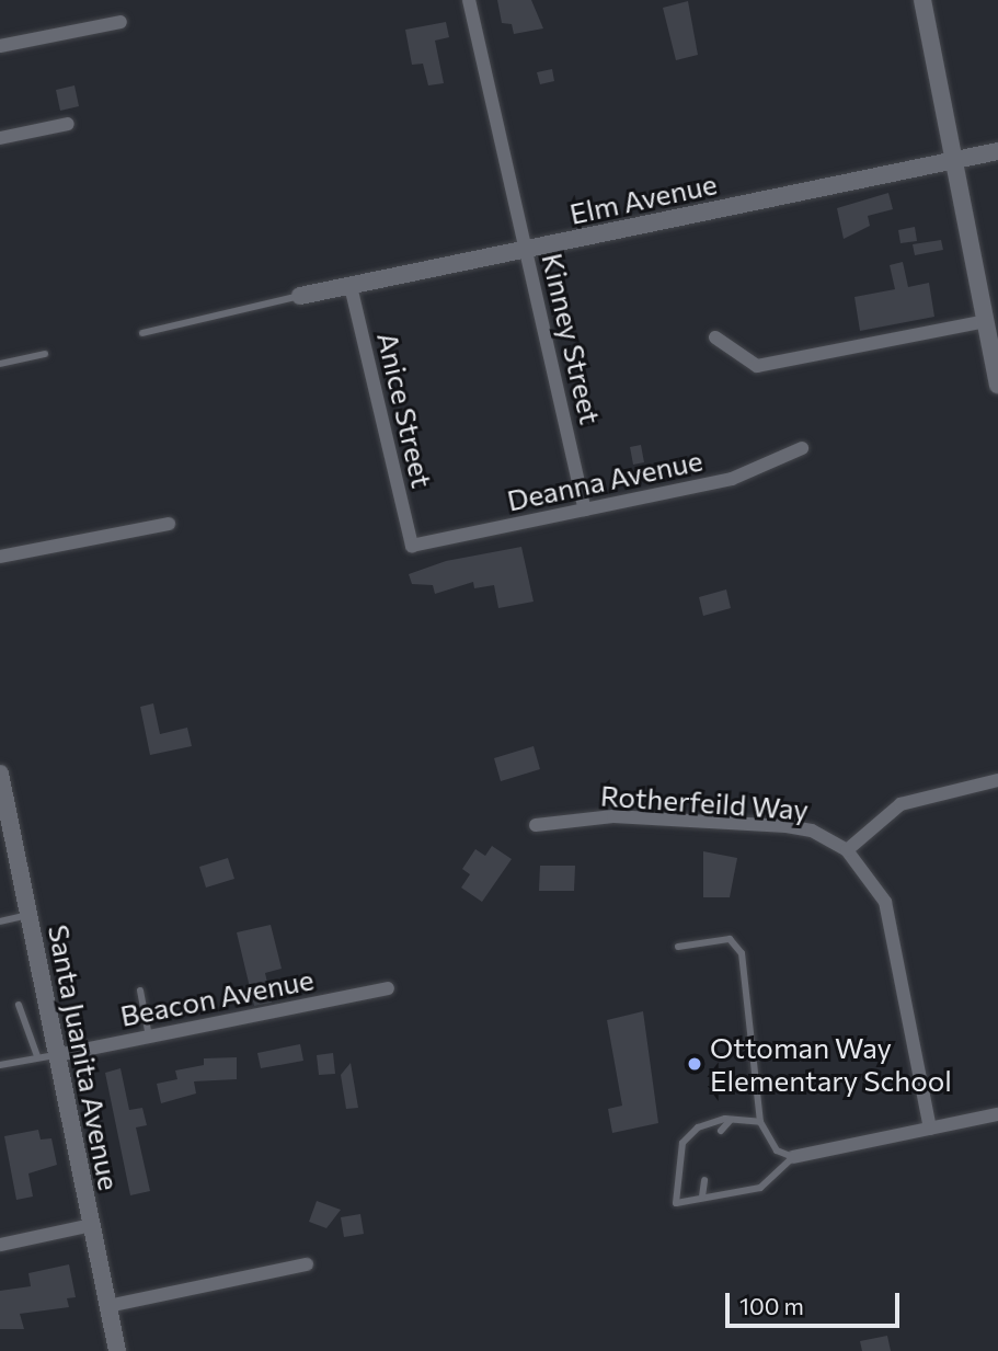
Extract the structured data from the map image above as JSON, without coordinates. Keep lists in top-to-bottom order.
{
  "streets": {
    "street": [
      "Elm Avenue",
      "Kinney Street",
      "Anice Street",
      "Deanna Avenue",
      "Rotherfeild Way",
      "Beacon Avenue",
      "Santa Juanita Avenue"
    ]
  },
  "crossings": [
    ["Elm Avenue", "Kinney Street"],
    ["Elm Avenue", "Anice Street"],
    ["Kinney Street", "Deanna Avenue"],
    ["Anice Street", "Deanna Avenue"],
    ["Beacon Avenue", "Santa Juanita Avenue"]
  ],
  "places": ["Ottoman Way Elementary School"],
  "scale_bar": "100 m"
}
